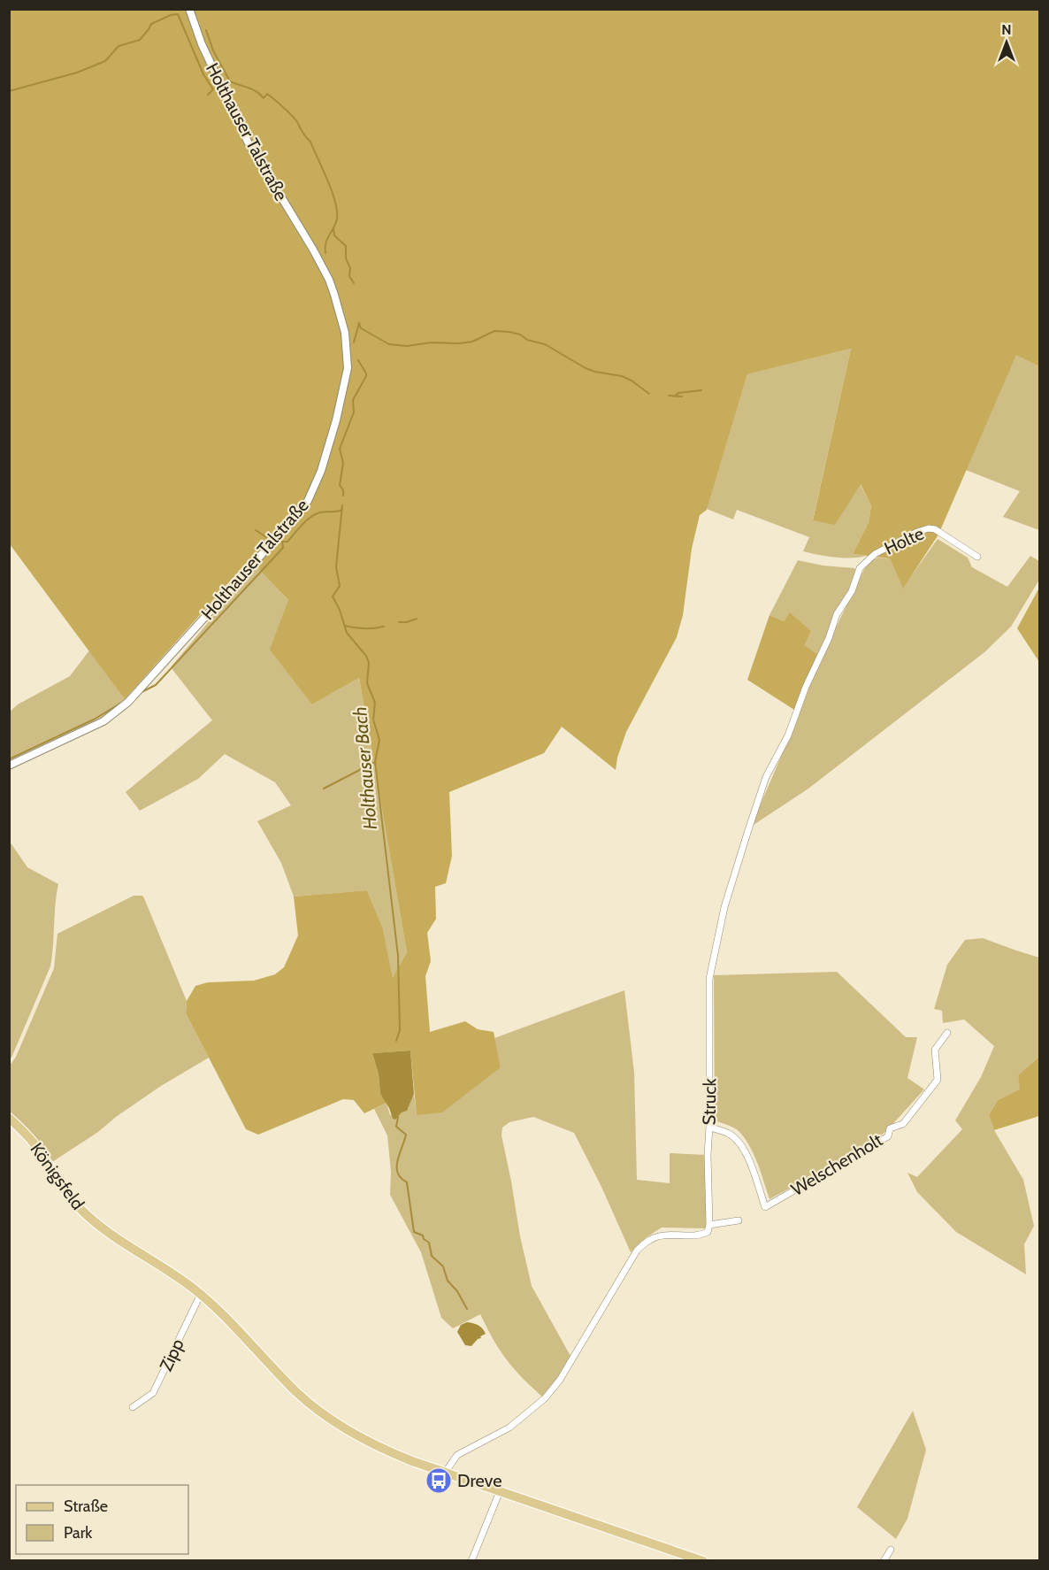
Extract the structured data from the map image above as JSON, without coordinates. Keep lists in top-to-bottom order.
{
  "streets": {
    "main road": ["Königsfeld"],
    "street": [
      "Holthauser Talstraße",
      "Holte",
      "Struck",
      "Welschenholt",
      "Zipp"
    ]
  },
  "crossings": [
    ["Holte", "Struck"],
    ["Struck", "Welschenholt"],
    ["Königsfeld", "Zipp"]
  ],
  "water": ["Holthauser Bach"],
  "places": {
    "bus stop": ["Dreve"]
  },
  "legend": ["Straße", "Park"],
  "north": "top"
}
